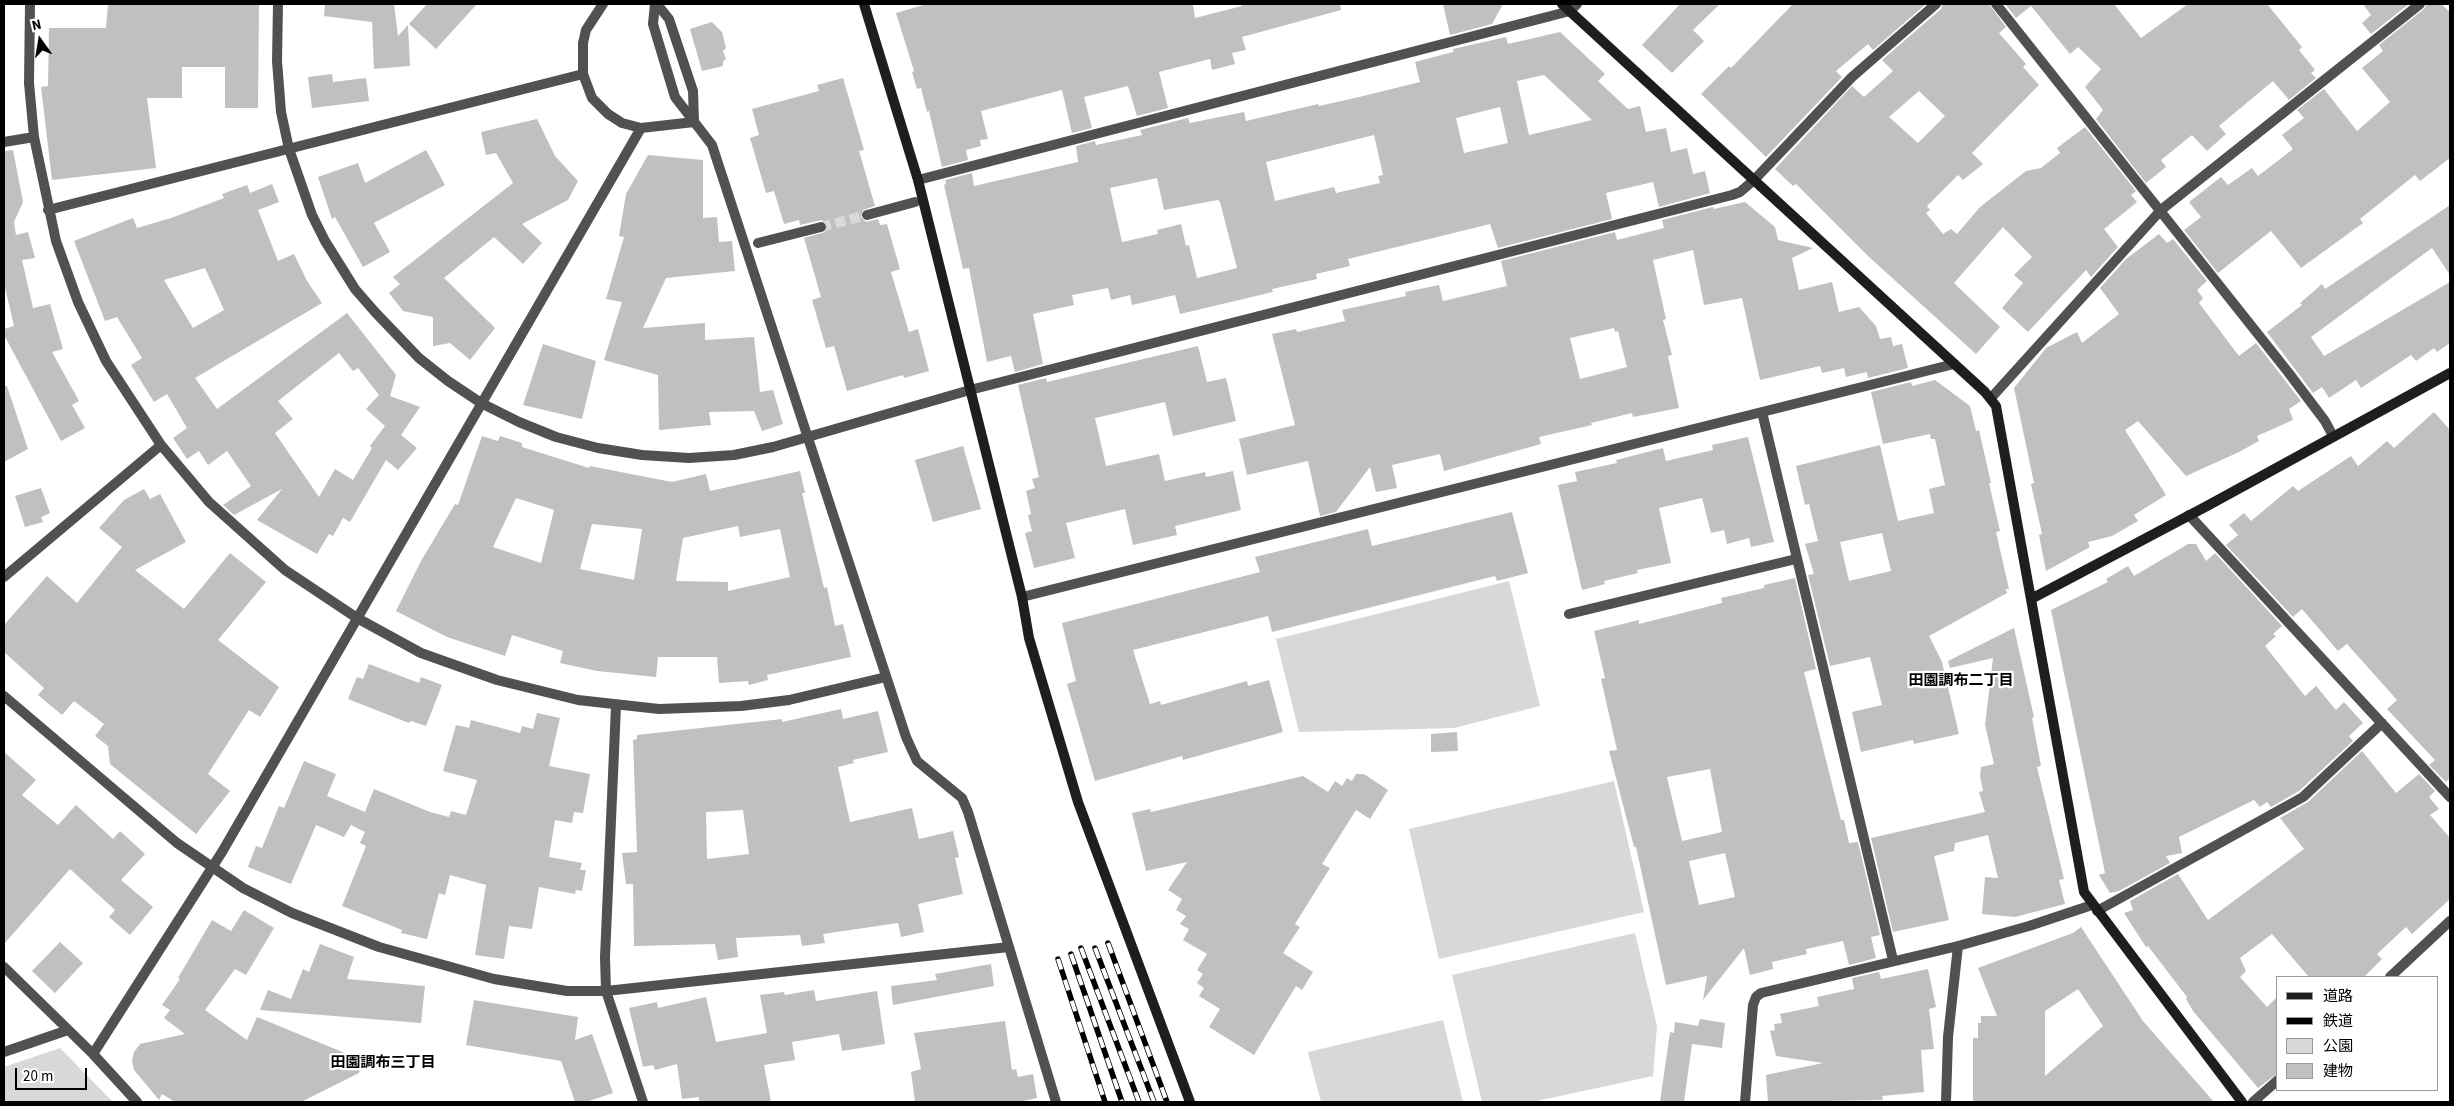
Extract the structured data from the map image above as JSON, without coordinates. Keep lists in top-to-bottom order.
{
  "districts": ["田園調布二丁目", "田園調布三丁目"],
  "legend": [
    "道路",
    "鉄道",
    "公園",
    "建物"
  ],
  "scale_bar": "20 m",
  "north": "top"
}
